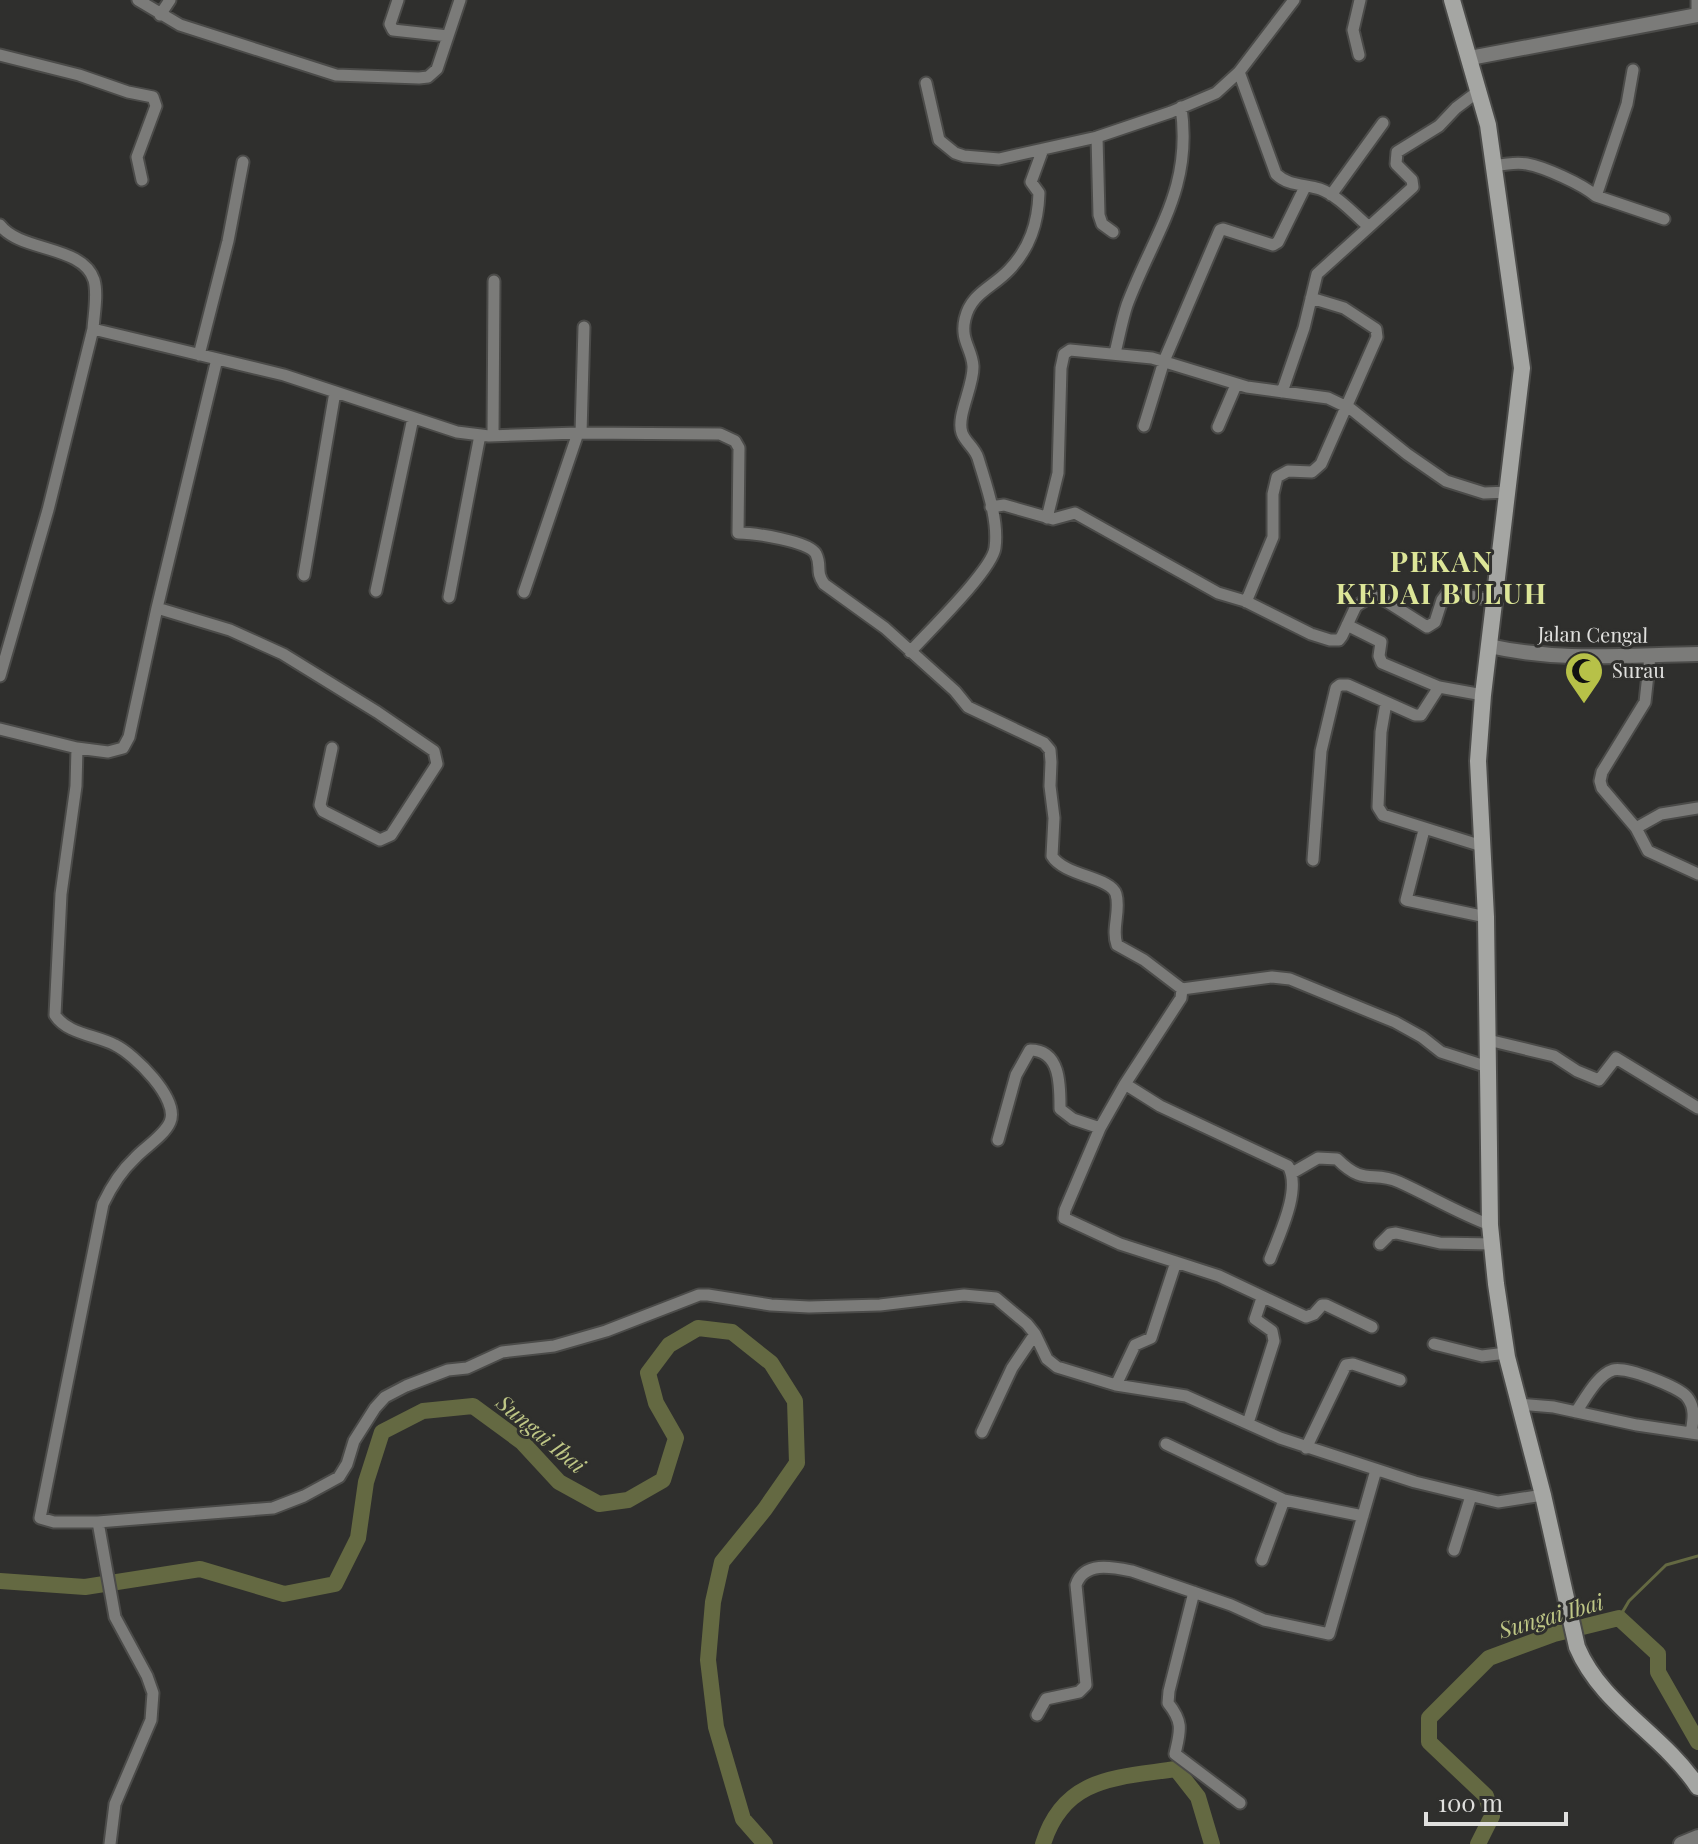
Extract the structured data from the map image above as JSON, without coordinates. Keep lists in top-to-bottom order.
{
  "streets": {
    "street": ["Jalan Cengal"]
  },
  "districts": ["PEKAN KEDAI BULUH"],
  "water": ["Sungai Ibai"],
  "places": {
    "mosque": ["Surau"]
  },
  "scale_bar": "100 m"
}
